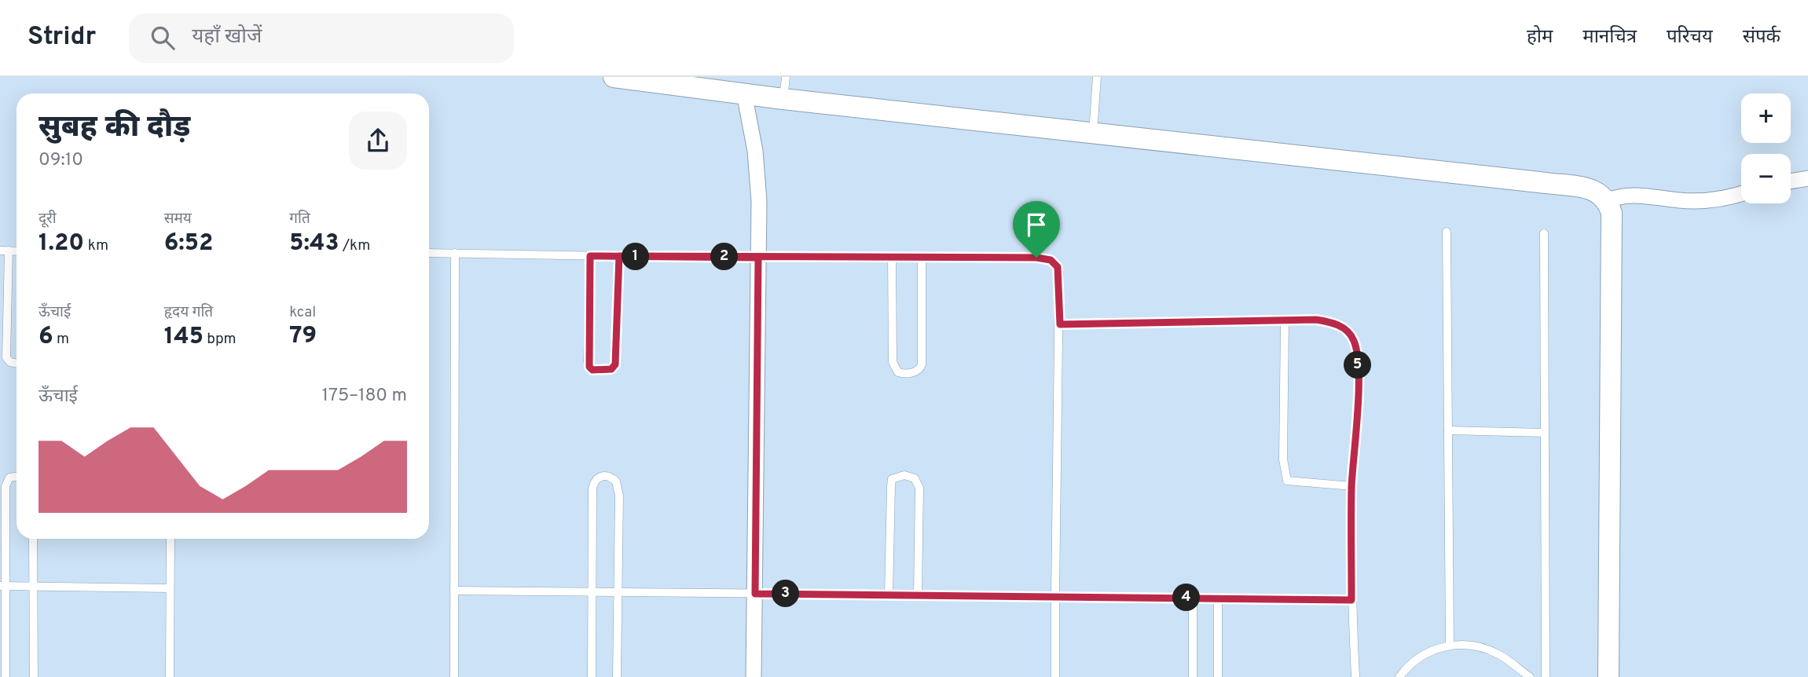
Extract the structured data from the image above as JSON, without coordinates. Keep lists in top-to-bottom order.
{
  "page": {
    "header": "Stridr",
    "search": "यहाँ खोजें",
    "nav": [
      "होम",
      "मानचित्र",
      "परिचय",
      "संपर्क"
    ],
    "map_buttons": ["+", "−"],
    "heading": ["सुबह की दौड़", "09:10"],
    "stats": [
      ["दूरी", "1.20 km"],
      ["समय", "6:52"],
      ["गति", "5:43 /km"],
      ["ऊँचाई", "6 m"],
      ["हृदय गति", "145 bpm"],
      ["kcal", "79"]
    ],
    "pins": [
      "1",
      "2",
      "5",
      "3",
      "4"
    ],
    "chart": ["ऊँचाई", "175–180 m"]
  }
}
